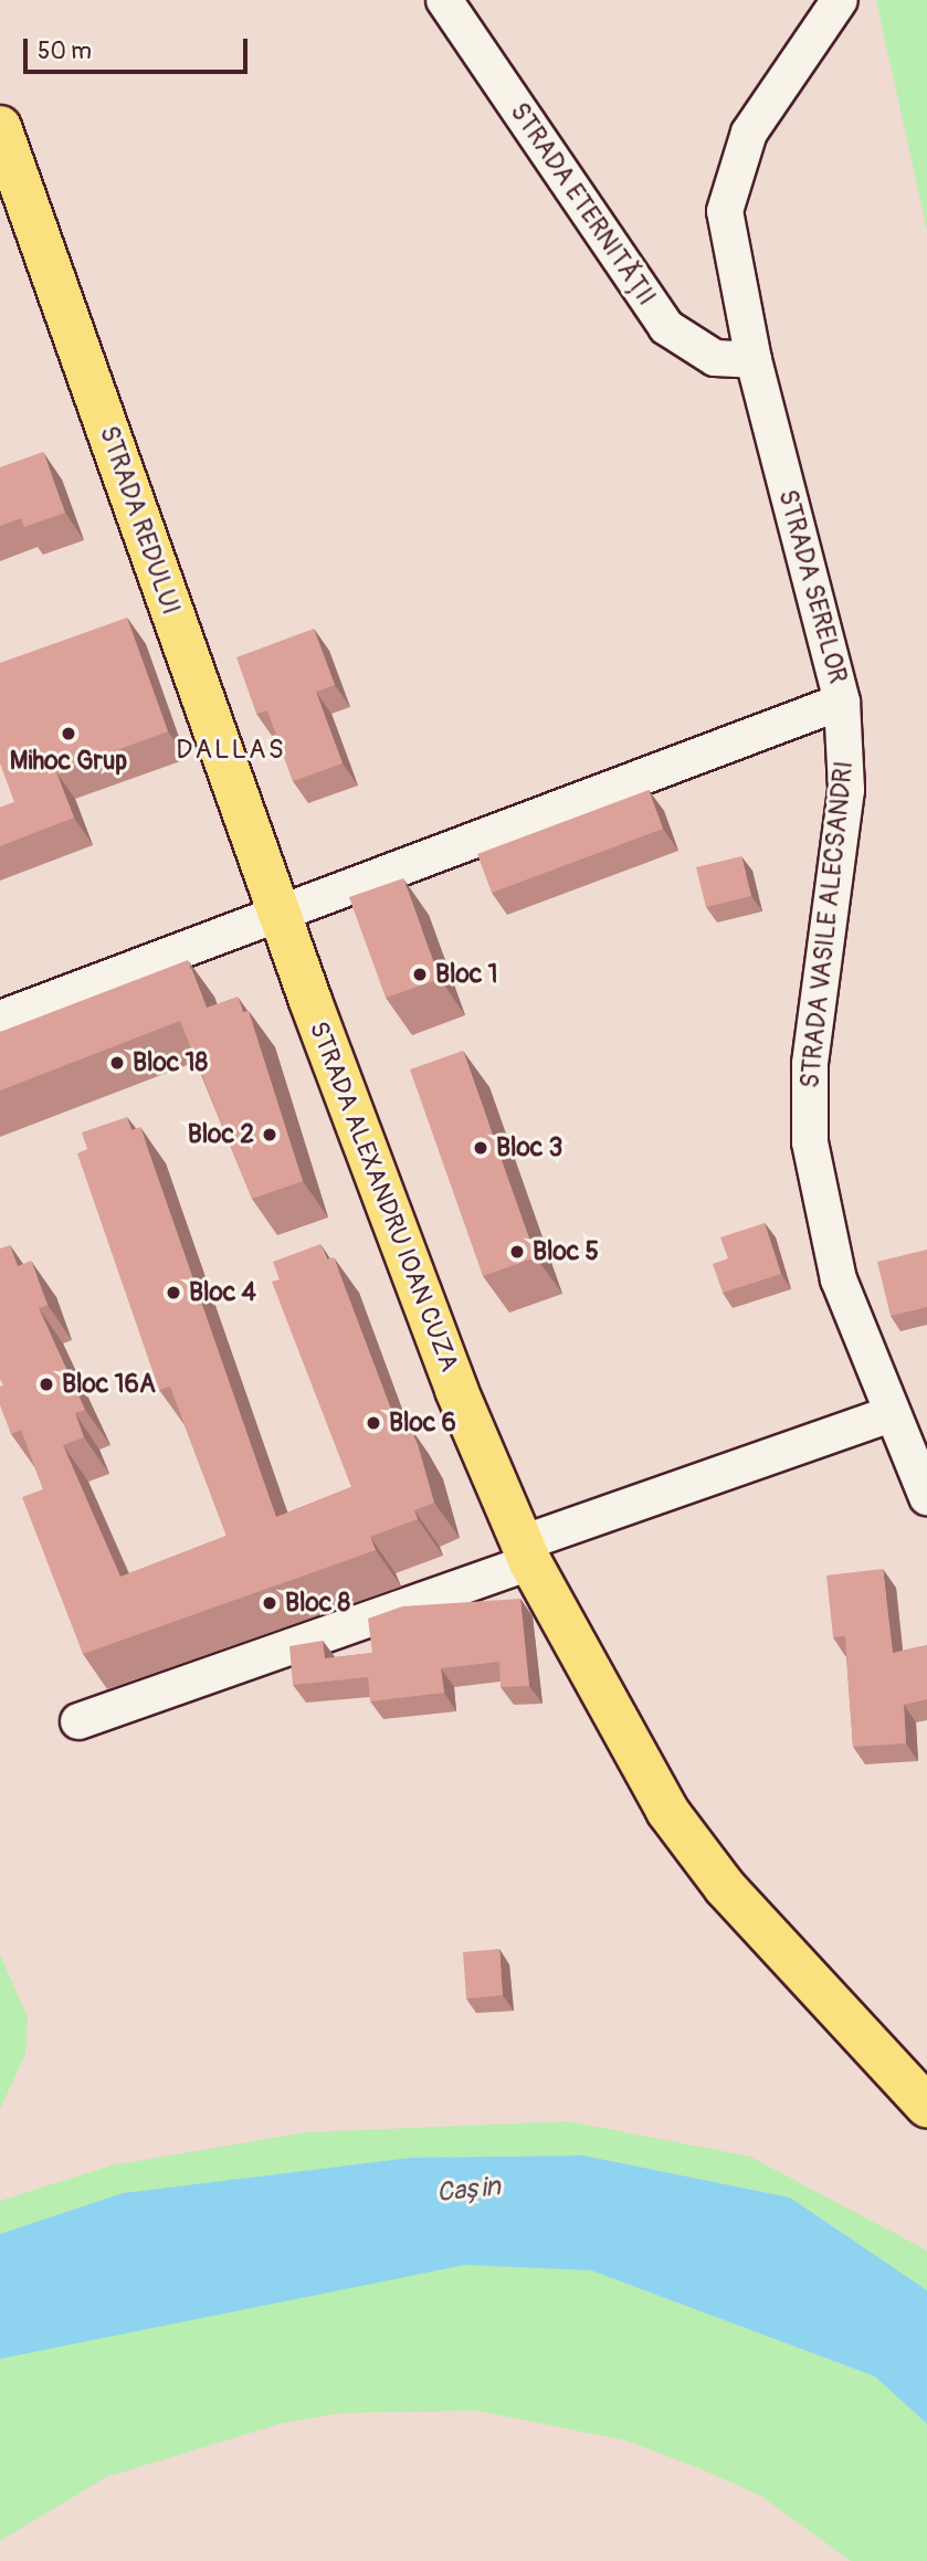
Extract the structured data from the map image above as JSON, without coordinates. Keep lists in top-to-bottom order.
{
  "streets": {
    "main road": ["STRADA REDULUI", "STRADA ALEXANDRU IOAN CUZA"],
    "street": ["STRADA ETERNITĂȚII", "STRADA SERELOR", "STRADA VASILE ALECSANDRI"]
  },
  "crossings": [
    ["STRADA ETERNITĂȚII", "STRADA SERELOR"],
    ["STRADA REDULUI", "STRADA SERELOR"],
    ["STRADA REDULUI", "STRADA ALEXANDRU IOAN CUZA"],
    ["STRADA SERELOR", "STRADA VASILE ALECSANDRI"],
    ["STRADA SERELOR", "STRADA ALEXANDRU IOAN CUZA"]
  ],
  "districts": ["DALLAS"],
  "water": ["Cașin"],
  "places": [
    "Mihoc Grup",
    "Bloc 1",
    "Bloc 18",
    "Bloc 2",
    "Bloc 3",
    "Bloc 5",
    "Bloc 4",
    "Bloc 16A",
    "Bloc 6",
    "Bloc 8"
  ],
  "scale_bar": "50 m"
}
